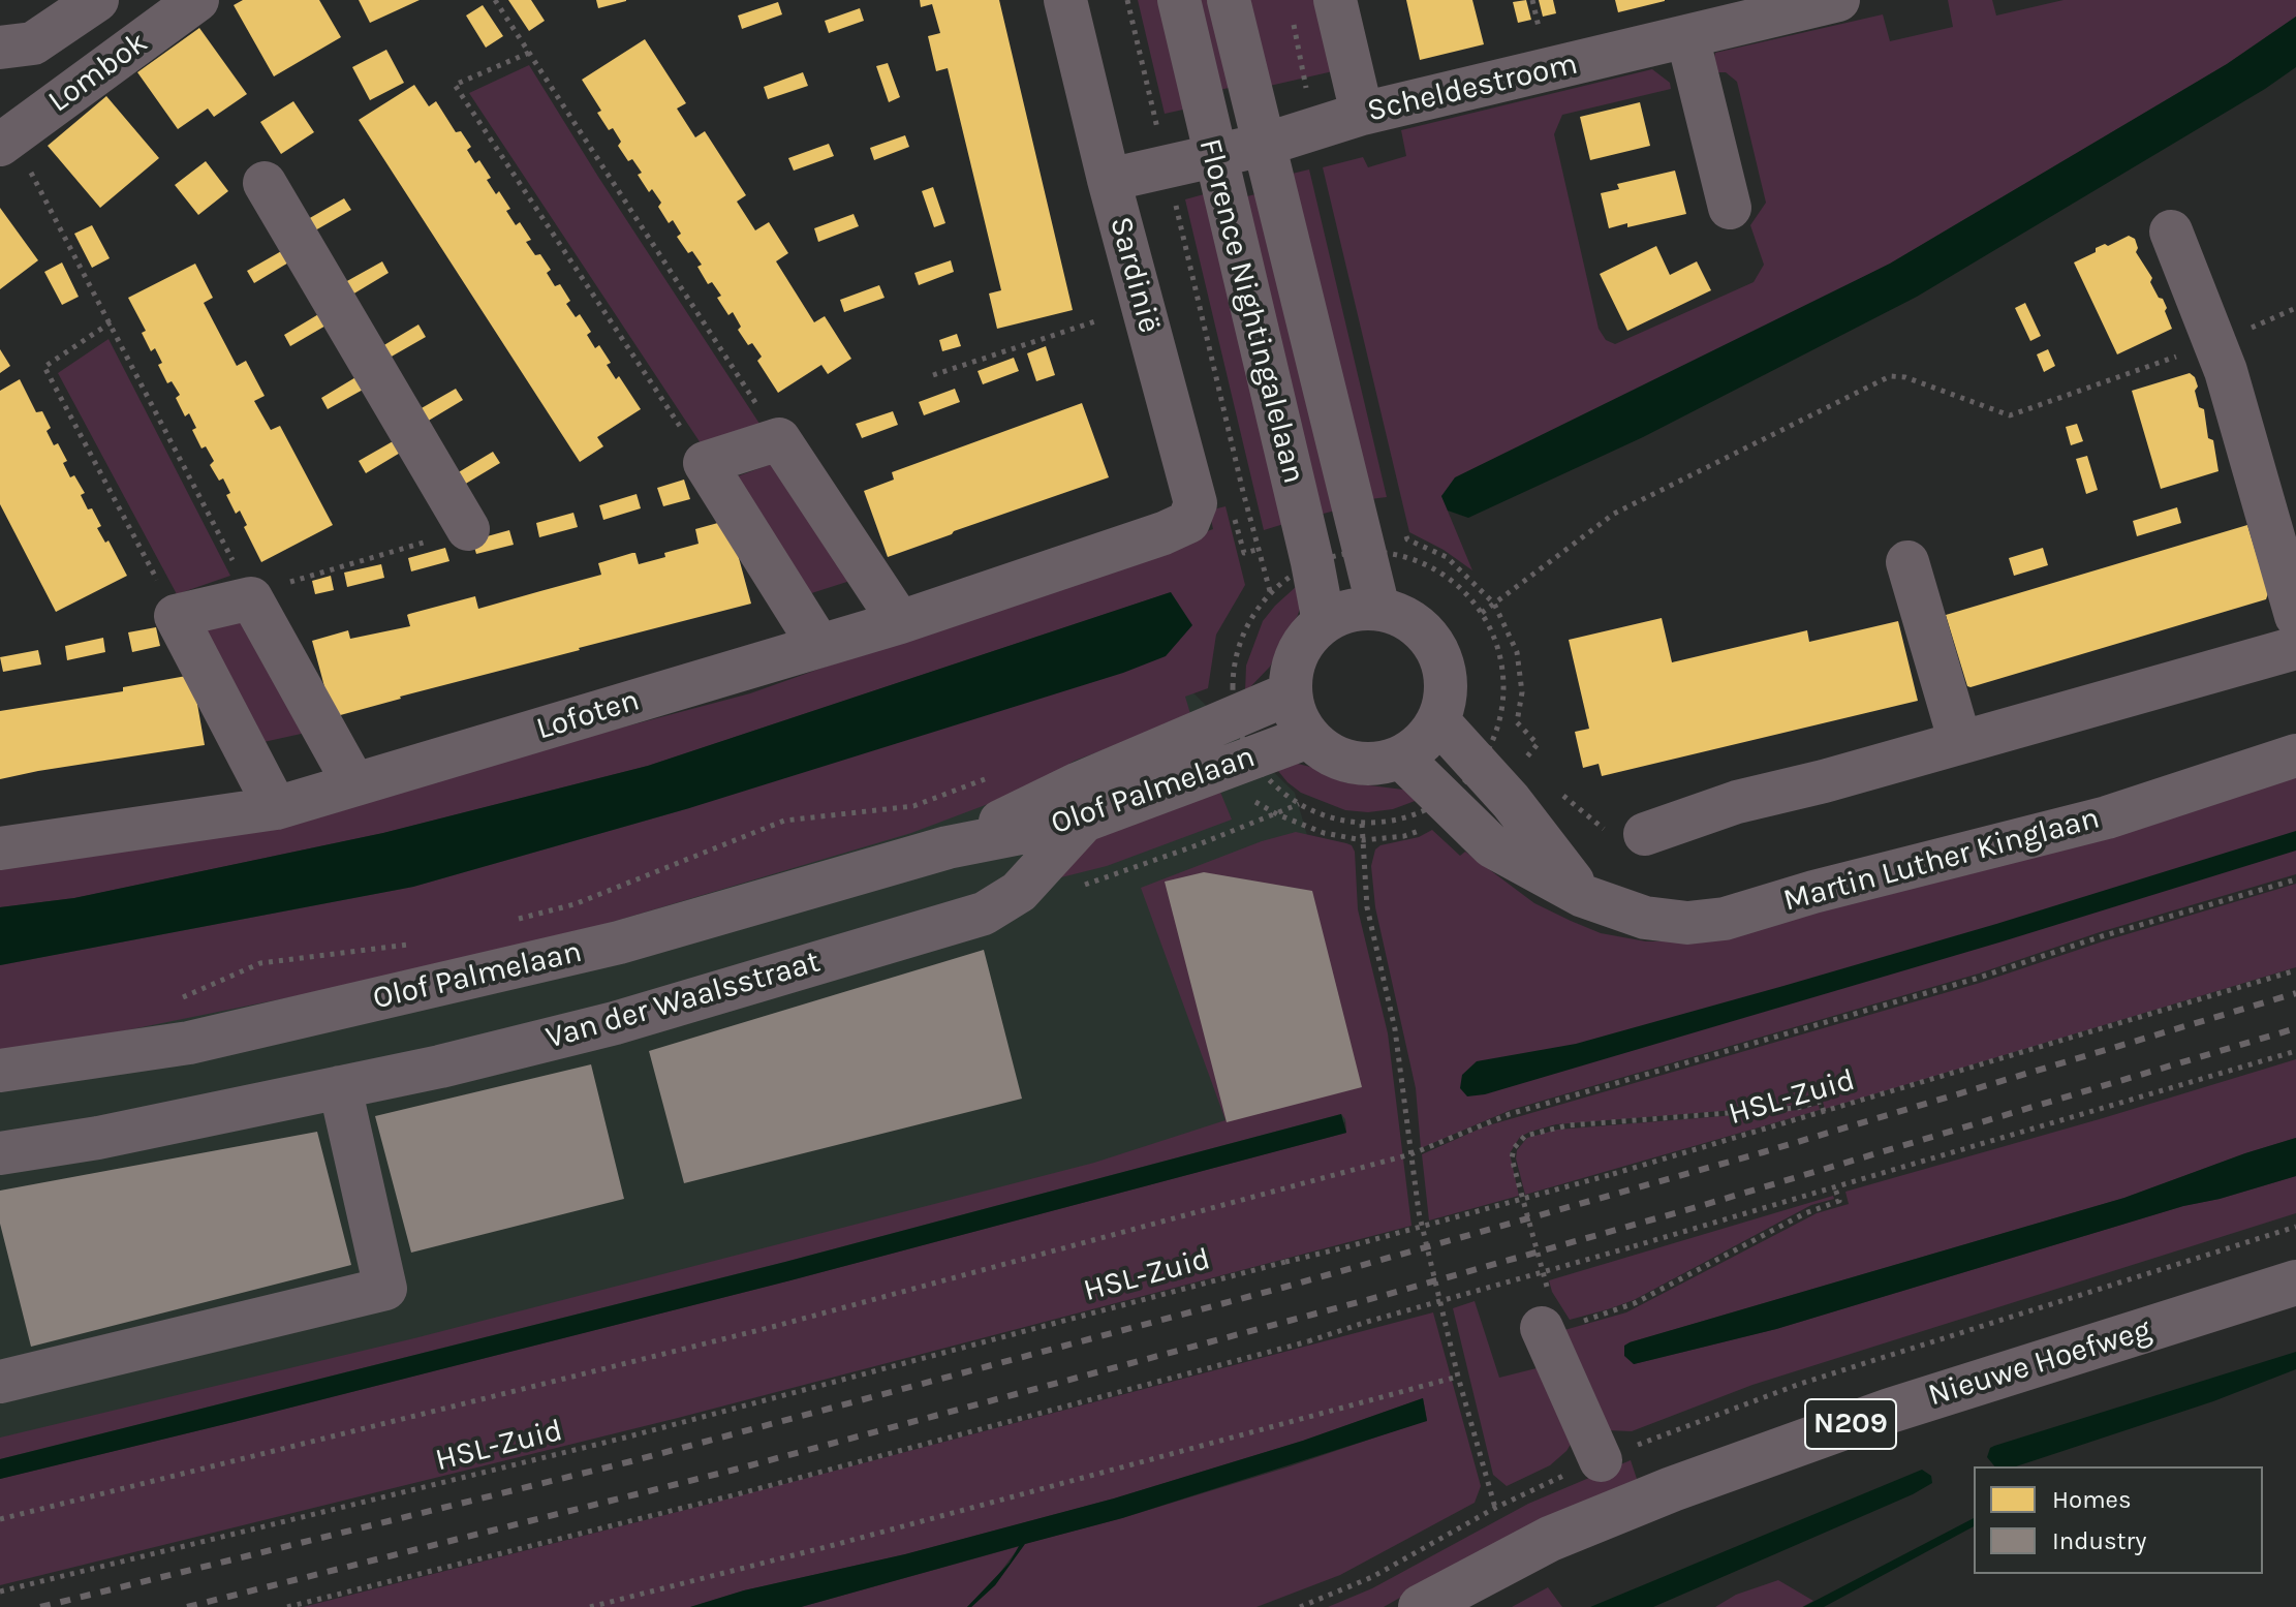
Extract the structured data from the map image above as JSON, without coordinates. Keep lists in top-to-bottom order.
{
  "streets": {
    "main road": ["Nieuwe Hoefweg", "N209"],
    "street": [
      "Lombok",
      "Scheldestroom",
      "Sardinië",
      "Florence Nightingalelaan",
      "Lofoten",
      "Olof Palmelaan",
      "Martin Luther Kinglaan",
      "Van der Waalsstraat"
    ],
    "path": ["HSL-Zuid"]
  },
  "crossings": [
    ["Scheldestroom", "Sardinië"],
    ["Scheldestroom", "Florence Nightingalelaan"],
    ["Sardinië", "Lofoten"],
    ["Florence Nightingalelaan", "Olof Palmelaan"],
    ["Florence Nightingalelaan", "Martin Luther Kinglaan"],
    ["Olof Palmelaan", "Martin Luther Kinglaan"],
    ["Olof Palmelaan", "Van der Waalsstraat"]
  ],
  "legend": ["Homes", "Industry"]
}
